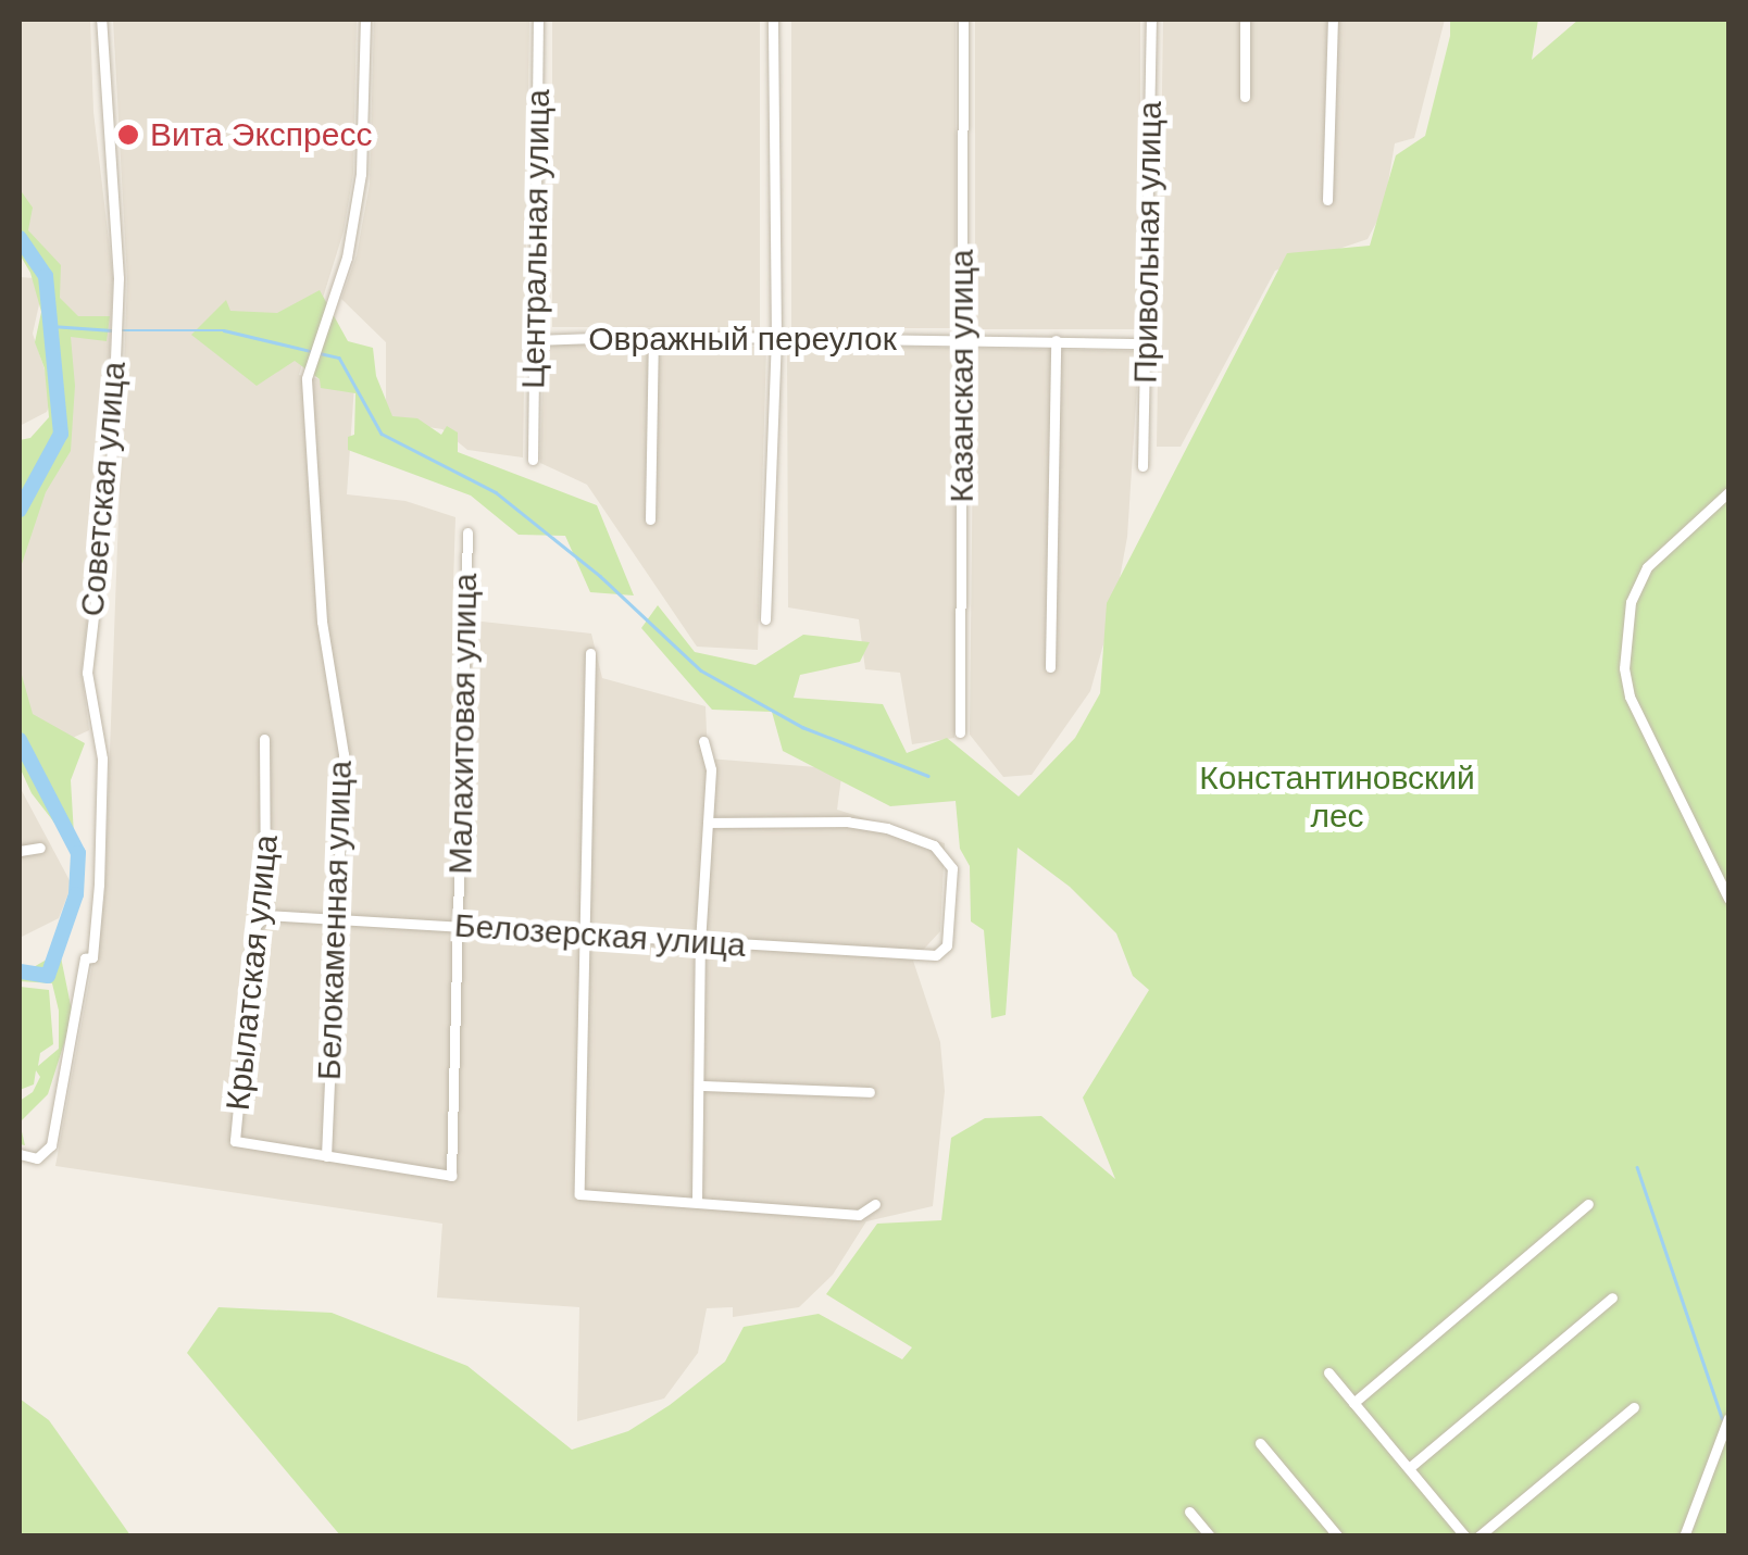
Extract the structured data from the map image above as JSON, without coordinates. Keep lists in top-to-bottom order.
{
  "streets": {
    "street": [
      "Центральная улица",
      "Привольная улица",
      "Овражный переулок",
      "Казанская улица",
      "Советская улица",
      "Малахитовая улица",
      "Белокаменная улица",
      "Белозерская улица",
      "Крылатская улица"
    ]
  },
  "crossings": [
    ["Центральная улица", "Овражный переулок"],
    ["Привольная улица", "Овражный переулок"],
    ["Овражный переулок", "Казанская улица"],
    ["Малахитовая улица", "Белокаменная улица"],
    ["Малахитовая улица", "Белозерская улица"],
    ["Малахитовая улица", "Крылатская улица"],
    ["Белокаменная улица", "Белозерская улица"],
    ["Белокаменная улица", "Крылатская улица"],
    ["Белозерская улица", "Крылатская улица"]
  ],
  "parks": ["Константиновский лес"],
  "places": ["Вита Экспресс"]
}
